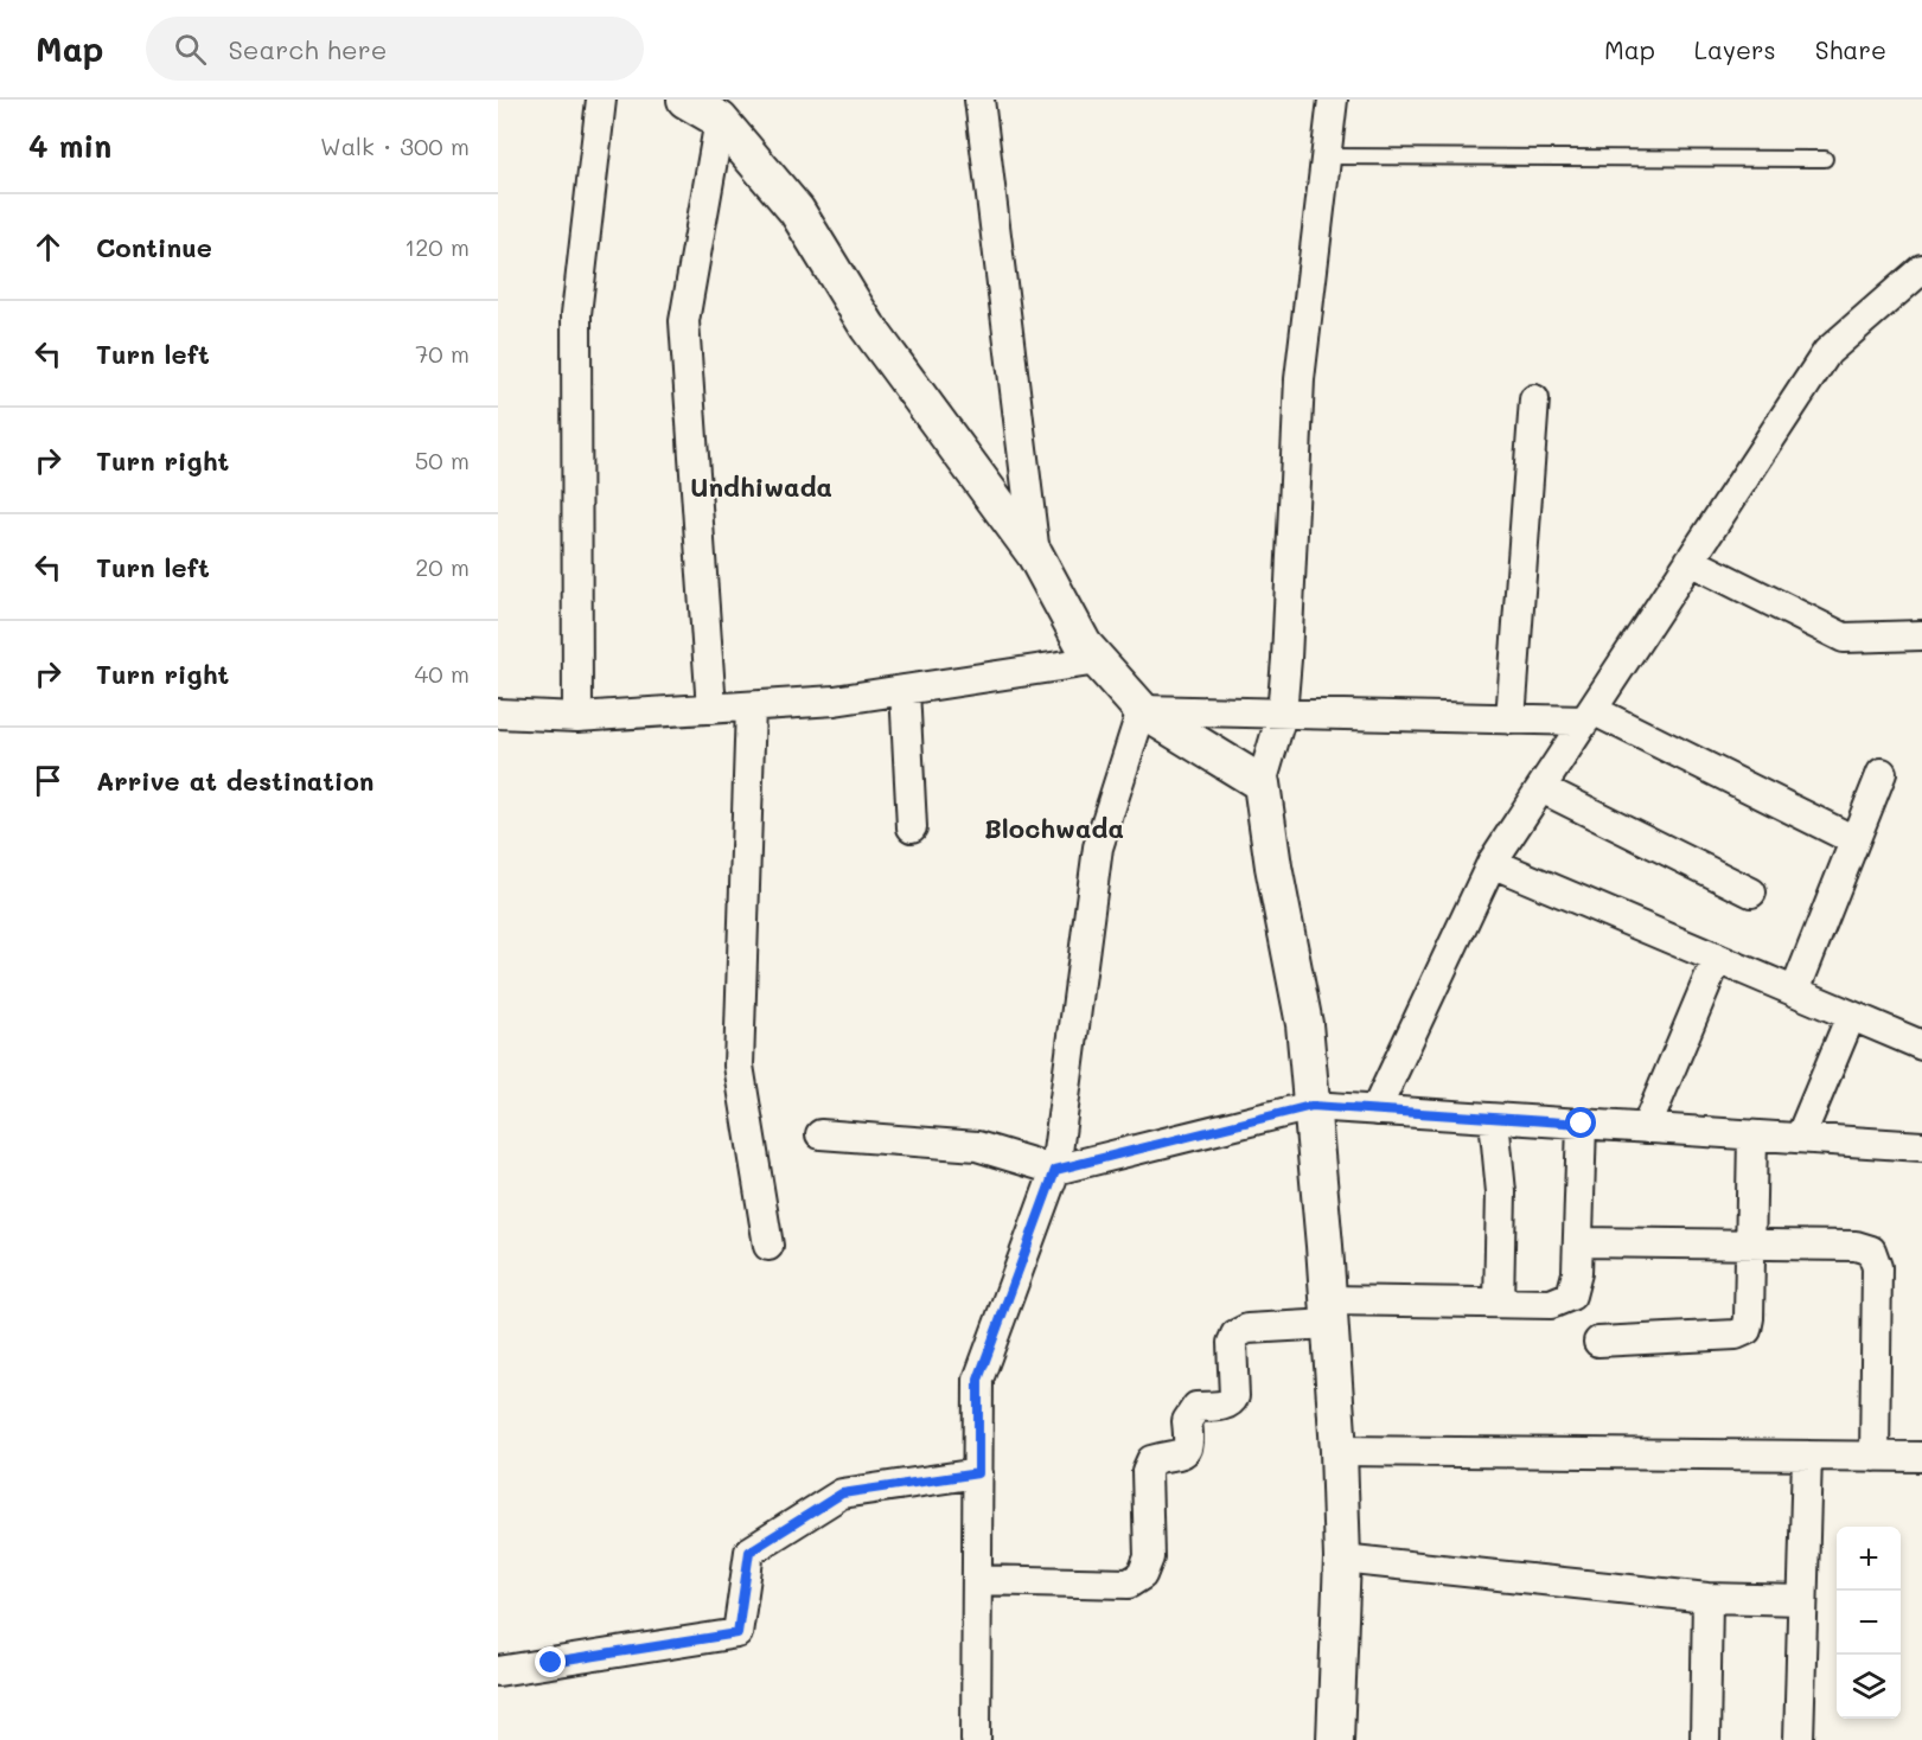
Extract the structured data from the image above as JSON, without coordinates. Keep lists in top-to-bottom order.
{
  "districts": ["Undhiwada", "Blochwada"],
  "page": {
    "header": "Map",
    "search": "Search here",
    "nav": ["Map", "Layers", "Share"],
    "heading": ["4 min", "Walk · 300 m"],
    "list": [
      ["Continue", "120 m"],
      ["Turn left", "70 m"],
      ["Turn right", "50 m"],
      ["Turn left", "20 m"],
      ["Turn right", "40 m"],
      "Arrive at destination"
    ],
    "map_buttons": ["+", "−"]
  }
}
